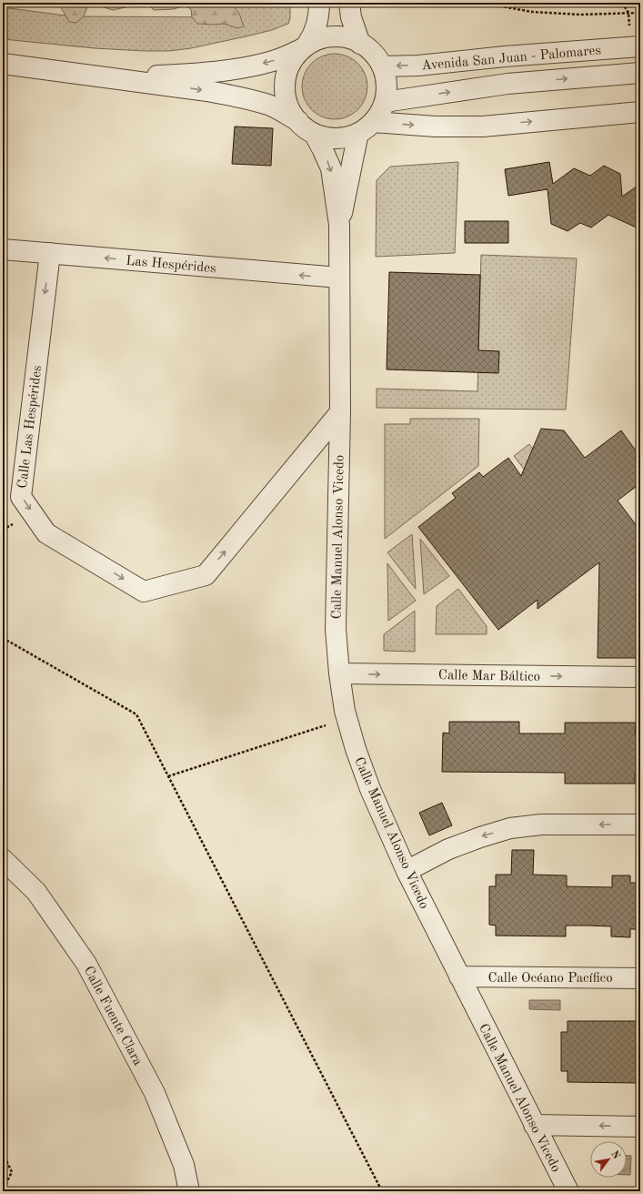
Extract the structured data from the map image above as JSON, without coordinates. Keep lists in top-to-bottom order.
{
  "streets": {
    "street": [
      "Avenida San Juan - Palomares",
      "Las Hespérides",
      "Calle Las Hespérides",
      "Calle Manuel Alonso Vicedo",
      "Calle Mar Báltico",
      "Calle Océano Pacífico",
      "Calle Fuente Clara"
    ]
  },
  "crossings": [
    ["Avenida San Juan - Palomares", "Calle Manuel Alonso Vicedo"],
    ["Las Hespérides", "Calle Las Hespérides"],
    ["Las Hespérides", "Calle Manuel Alonso Vicedo"],
    ["Calle Las Hespérides", "Calle Manuel Alonso Vicedo"],
    ["Calle Manuel Alonso Vicedo", "Calle Mar Báltico"],
    ["Calle Manuel Alonso Vicedo", "Calle Océano Pacífico"]
  ],
  "north": "top right"
}
